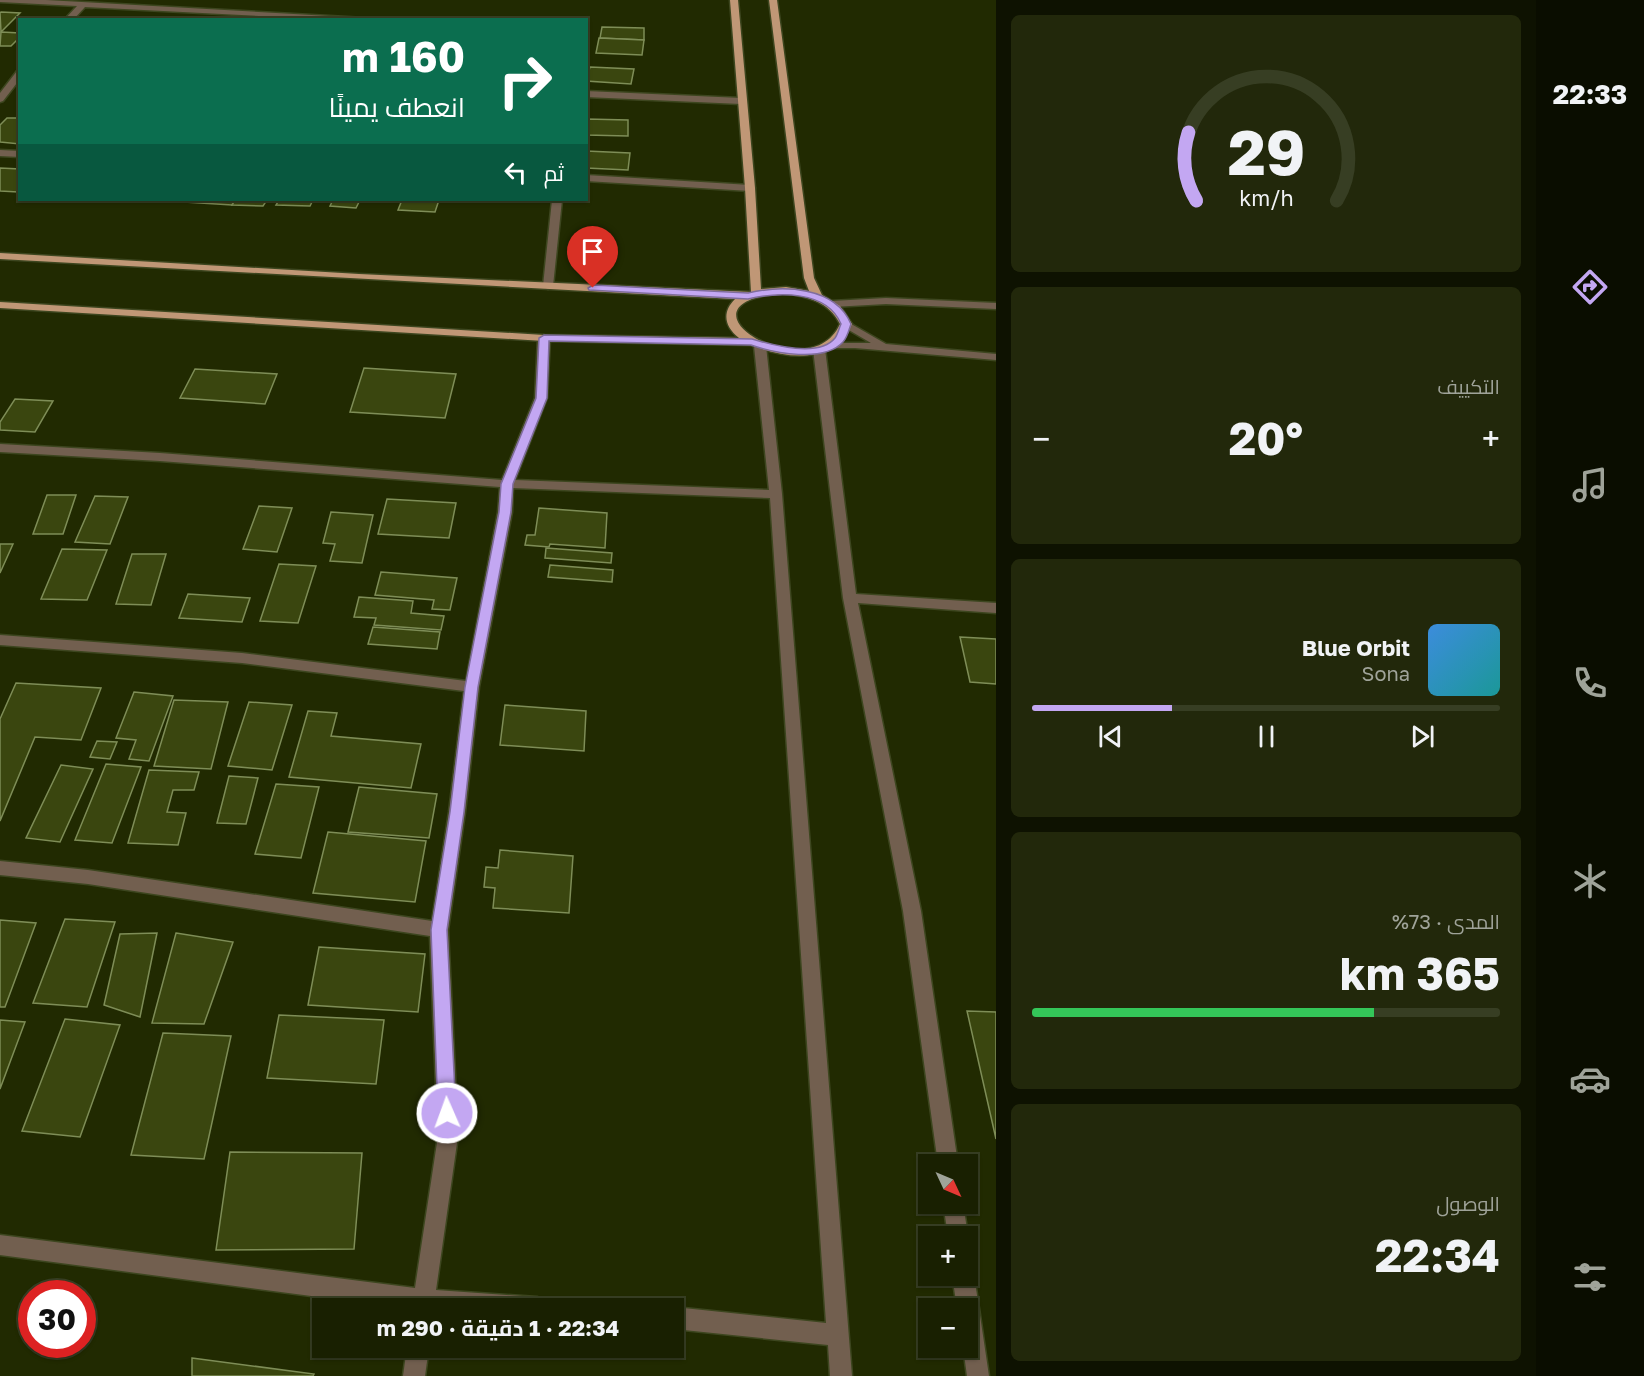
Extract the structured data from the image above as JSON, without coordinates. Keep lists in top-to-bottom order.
{
  "north": "bottom right",
  "page": {
    "tabs": "22:33",
    "turn": ["160 m", "انعطف يمينًا"],
    "then": "ثم",
    "tile": [
      "التكييف",
      ["المدى · 73%", "365 km"],
      ["الوصول", "22:34"]
    ],
    "heat": ["−", "20°", "+"],
    "song": ["Blue Orbit", "Sona"],
    "map_buttons": ["+", "−"],
    "limit": "30",
    "trip": "22:34 · 1 دقيقة · 290 m",
    "gauge": ["29", "km/h"]
  }
}
